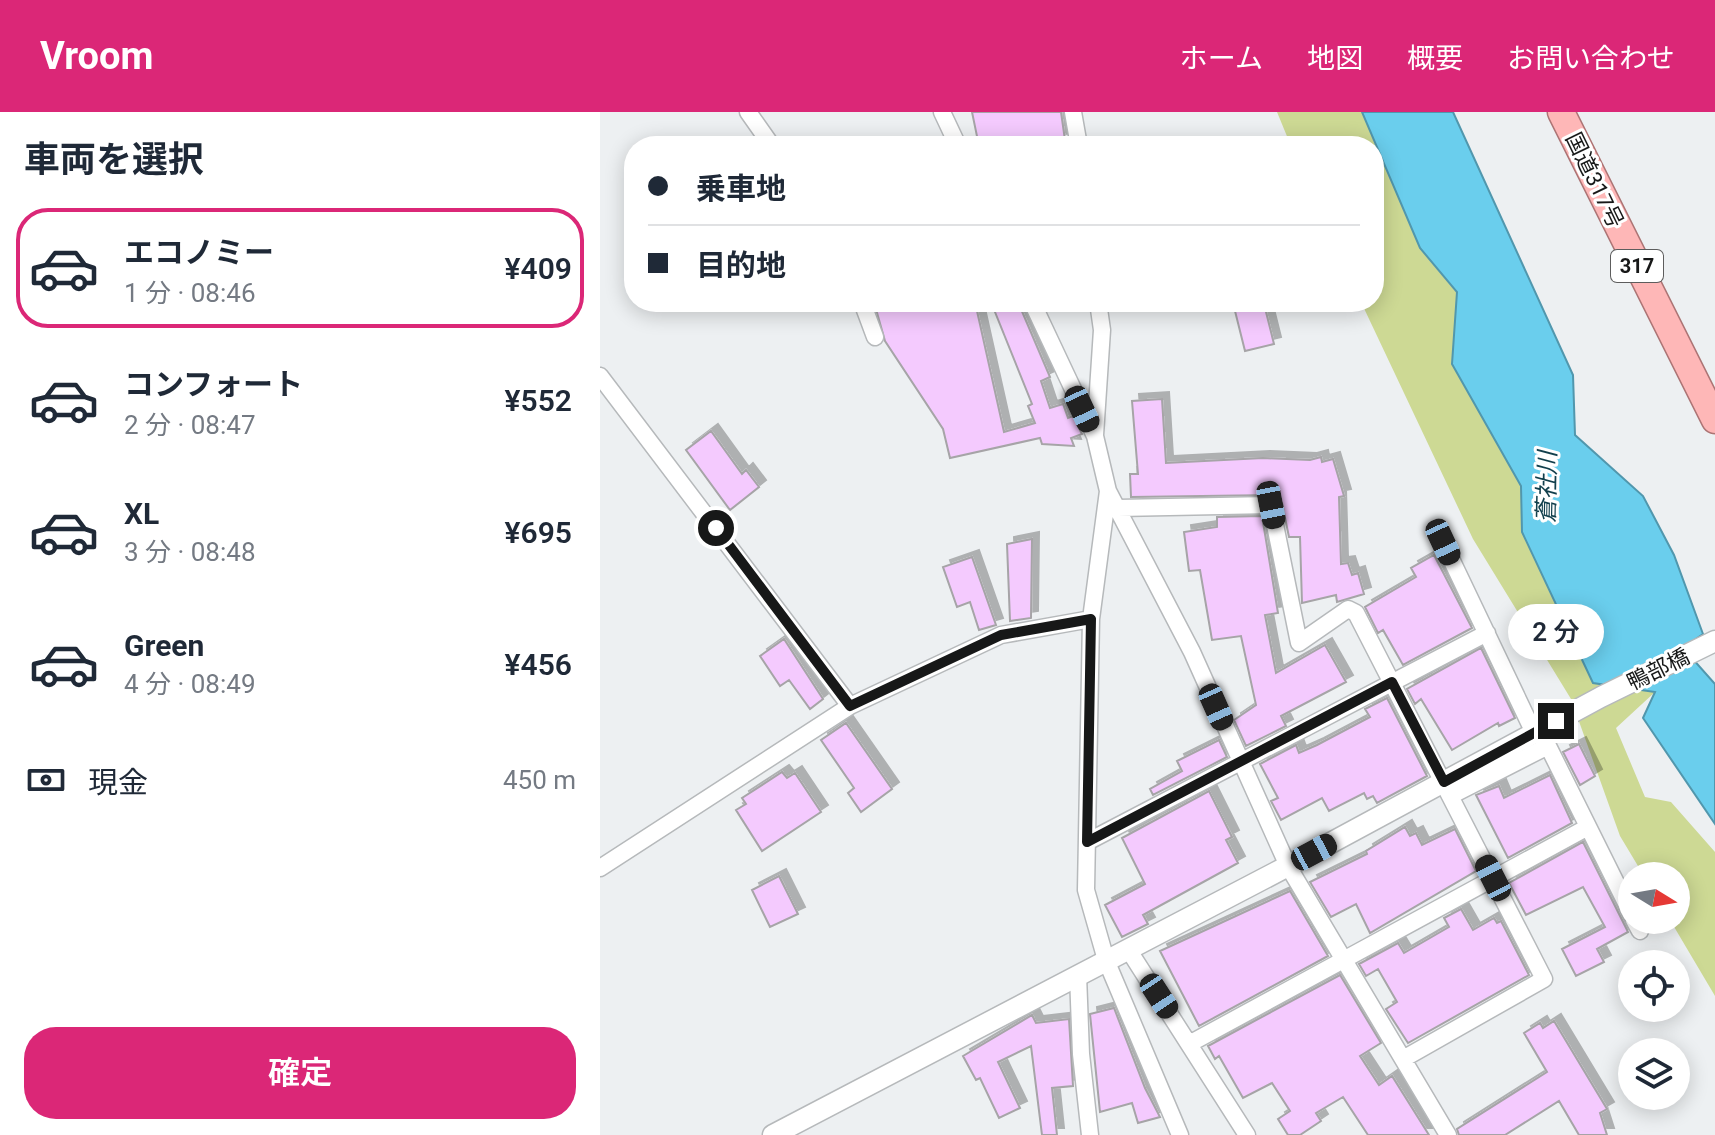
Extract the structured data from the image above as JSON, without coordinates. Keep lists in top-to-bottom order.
{
  "streets": {
    "highway": ["国道317号", "317"],
    "street": ["鴨部橋"]
  },
  "water": ["蒼社川"],
  "north": "right",
  "page": {
    "header": "Vroom",
    "nav": [
      "ホーム",
      "地図",
      "概要",
      "お問い合わせ"
    ],
    "heading": "車両を選択",
    "banner": ["乗車地", "目的地"],
    "list": [
      {
        "name": "エコノミー",
        "note": "1 分 · 08:46",
        "value": "¥409"
      },
      {
        "name": "コンフォート",
        "note": "2 分 · 08:47",
        "value": "¥552"
      },
      {
        "name": "XL",
        "note": "3 分 · 08:48",
        "value": "¥695"
      },
      {
        "name": "Green",
        "note": "4 分 · 08:49",
        "value": "¥456"
      }
    ],
    "bubble": "2 分",
    "pay": ["現金", "450 m"],
    "buttons": "確定"
  }
}
